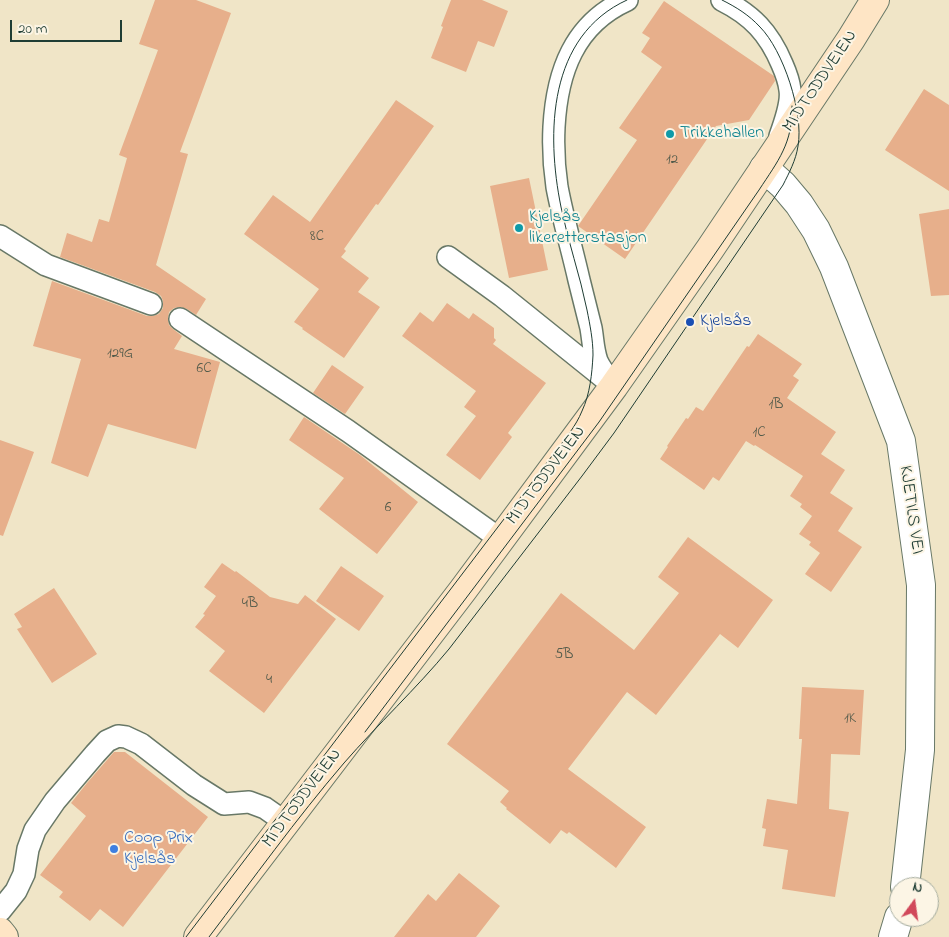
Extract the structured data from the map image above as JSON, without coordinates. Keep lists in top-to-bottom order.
{
  "streets": {
    "street": ["MIDTODDVEIEN", "KJETILS VEI"]
  },
  "crossings": [
    ["MIDTODDVEIEN", "KJETILS VEI"]
  ],
  "places": [
    "Trikkehallen",
    "Kjelsås likeretterstasjon",
    "Kjelsås",
    "Coop Prix Kjelsås"
  ],
  "house_numbers": [
    "12",
    "8C",
    "129G",
    "6C",
    "1B",
    "1C",
    "6",
    "4B",
    "5B",
    "4",
    "1K"
  ],
  "scale_bar": "20 m",
  "north": "top"
}
